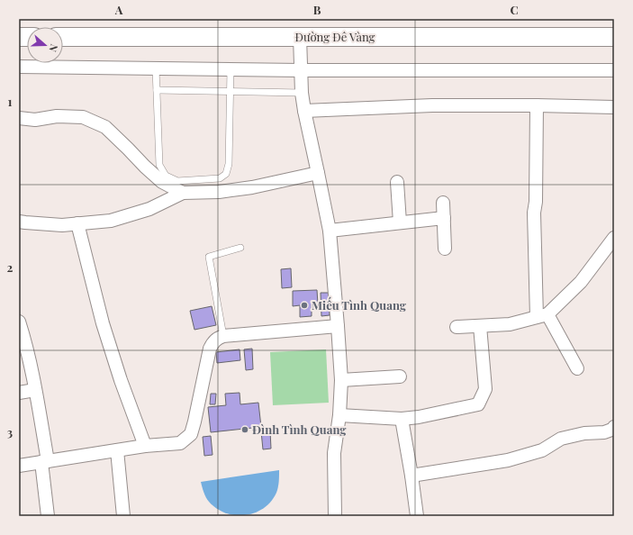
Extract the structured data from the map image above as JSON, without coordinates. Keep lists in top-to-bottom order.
{
  "streets": {
    "main road": ["Đường Đê Vàng"]
  },
  "places": ["Miếu Tình Quang", "Đình Tình Quang"],
  "north": "right",
  "grid": {
    "columns": ["A", "B", "C"],
    "rows": ["1", "2", "3"]
  }
}
